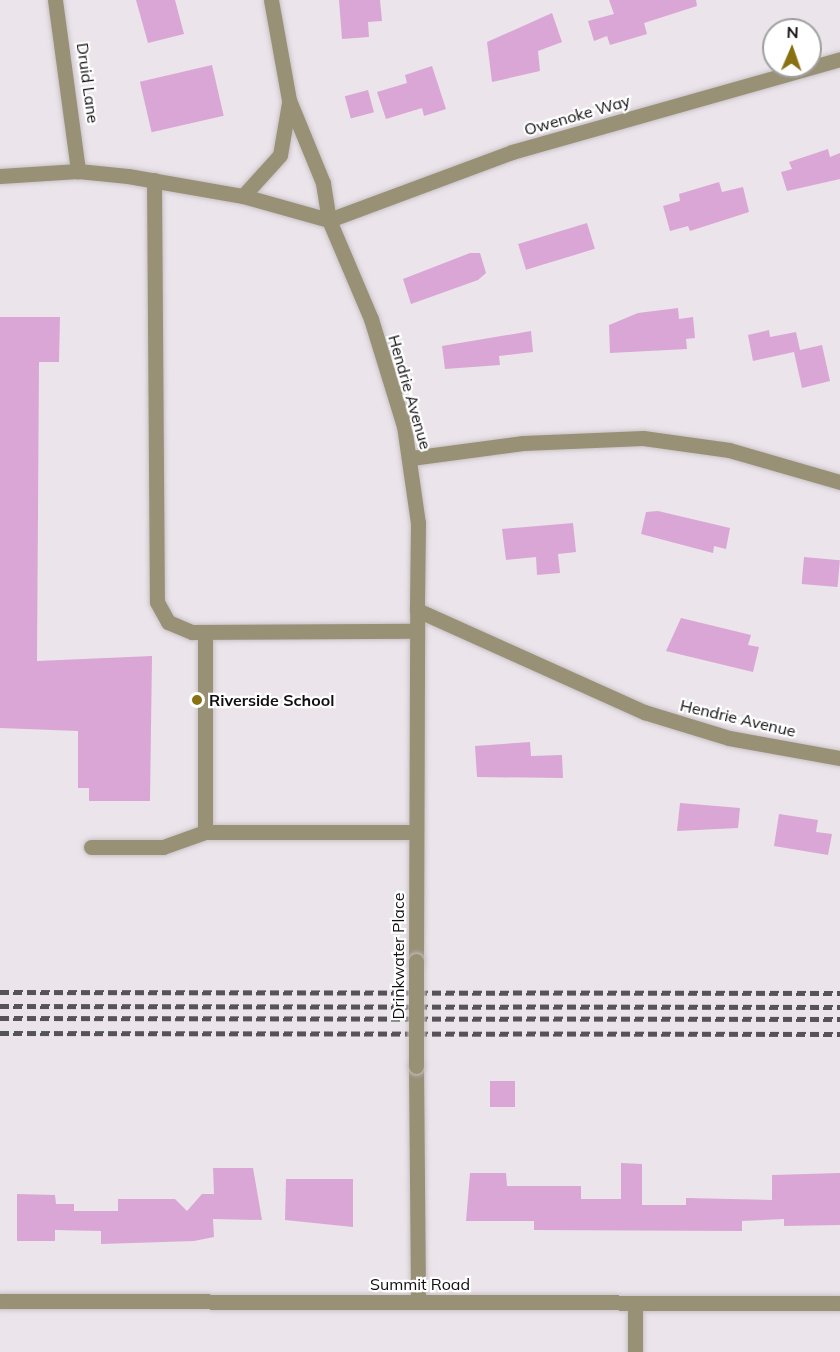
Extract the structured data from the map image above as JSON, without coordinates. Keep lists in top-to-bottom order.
{
  "streets": {
    "street": [
      "Druid Lane",
      "Owenoke Way",
      "Hendrie Avenue",
      "Drinkwater Place",
      "Summit Road"
    ]
  },
  "crossings": [
    ["Owenoke Way", "Hendrie Avenue"],
    ["Hendrie Avenue", "Drinkwater Place"],
    ["Drinkwater Place", "Summit Road"]
  ],
  "places": ["Riverside School"],
  "north": "top"
}
